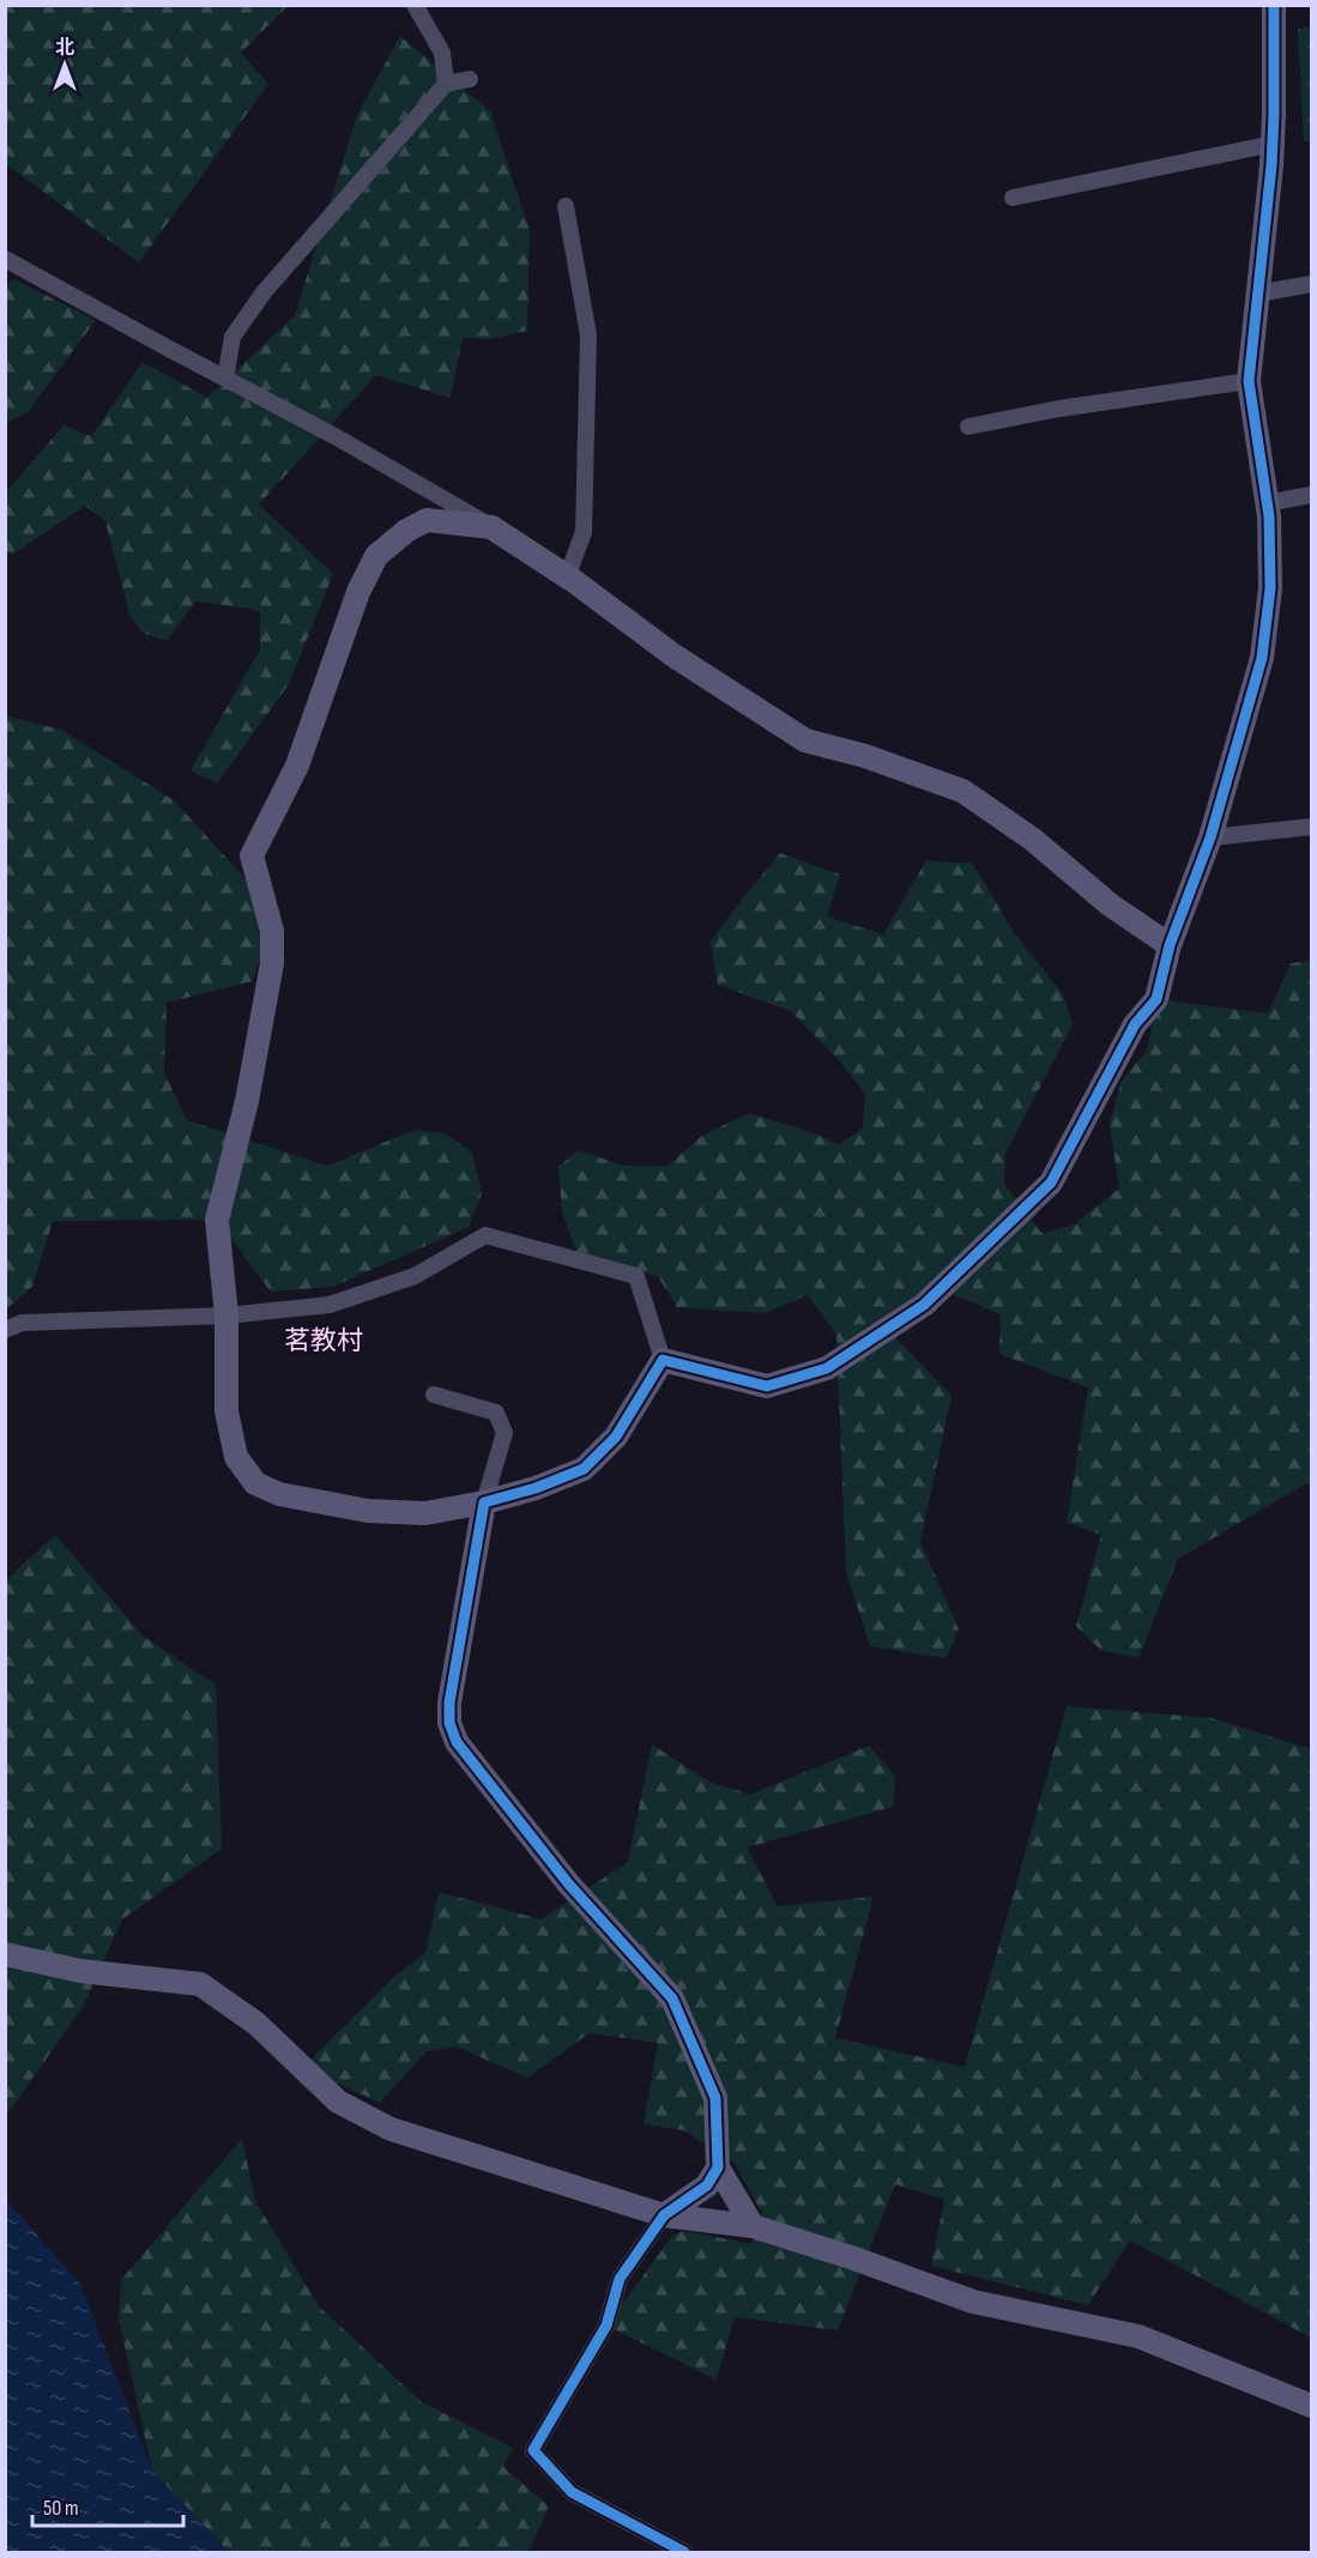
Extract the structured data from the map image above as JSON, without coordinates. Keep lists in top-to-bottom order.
{
  "districts": ["茗教村"],
  "scale_bar": "50 m",
  "north": "top"
}
